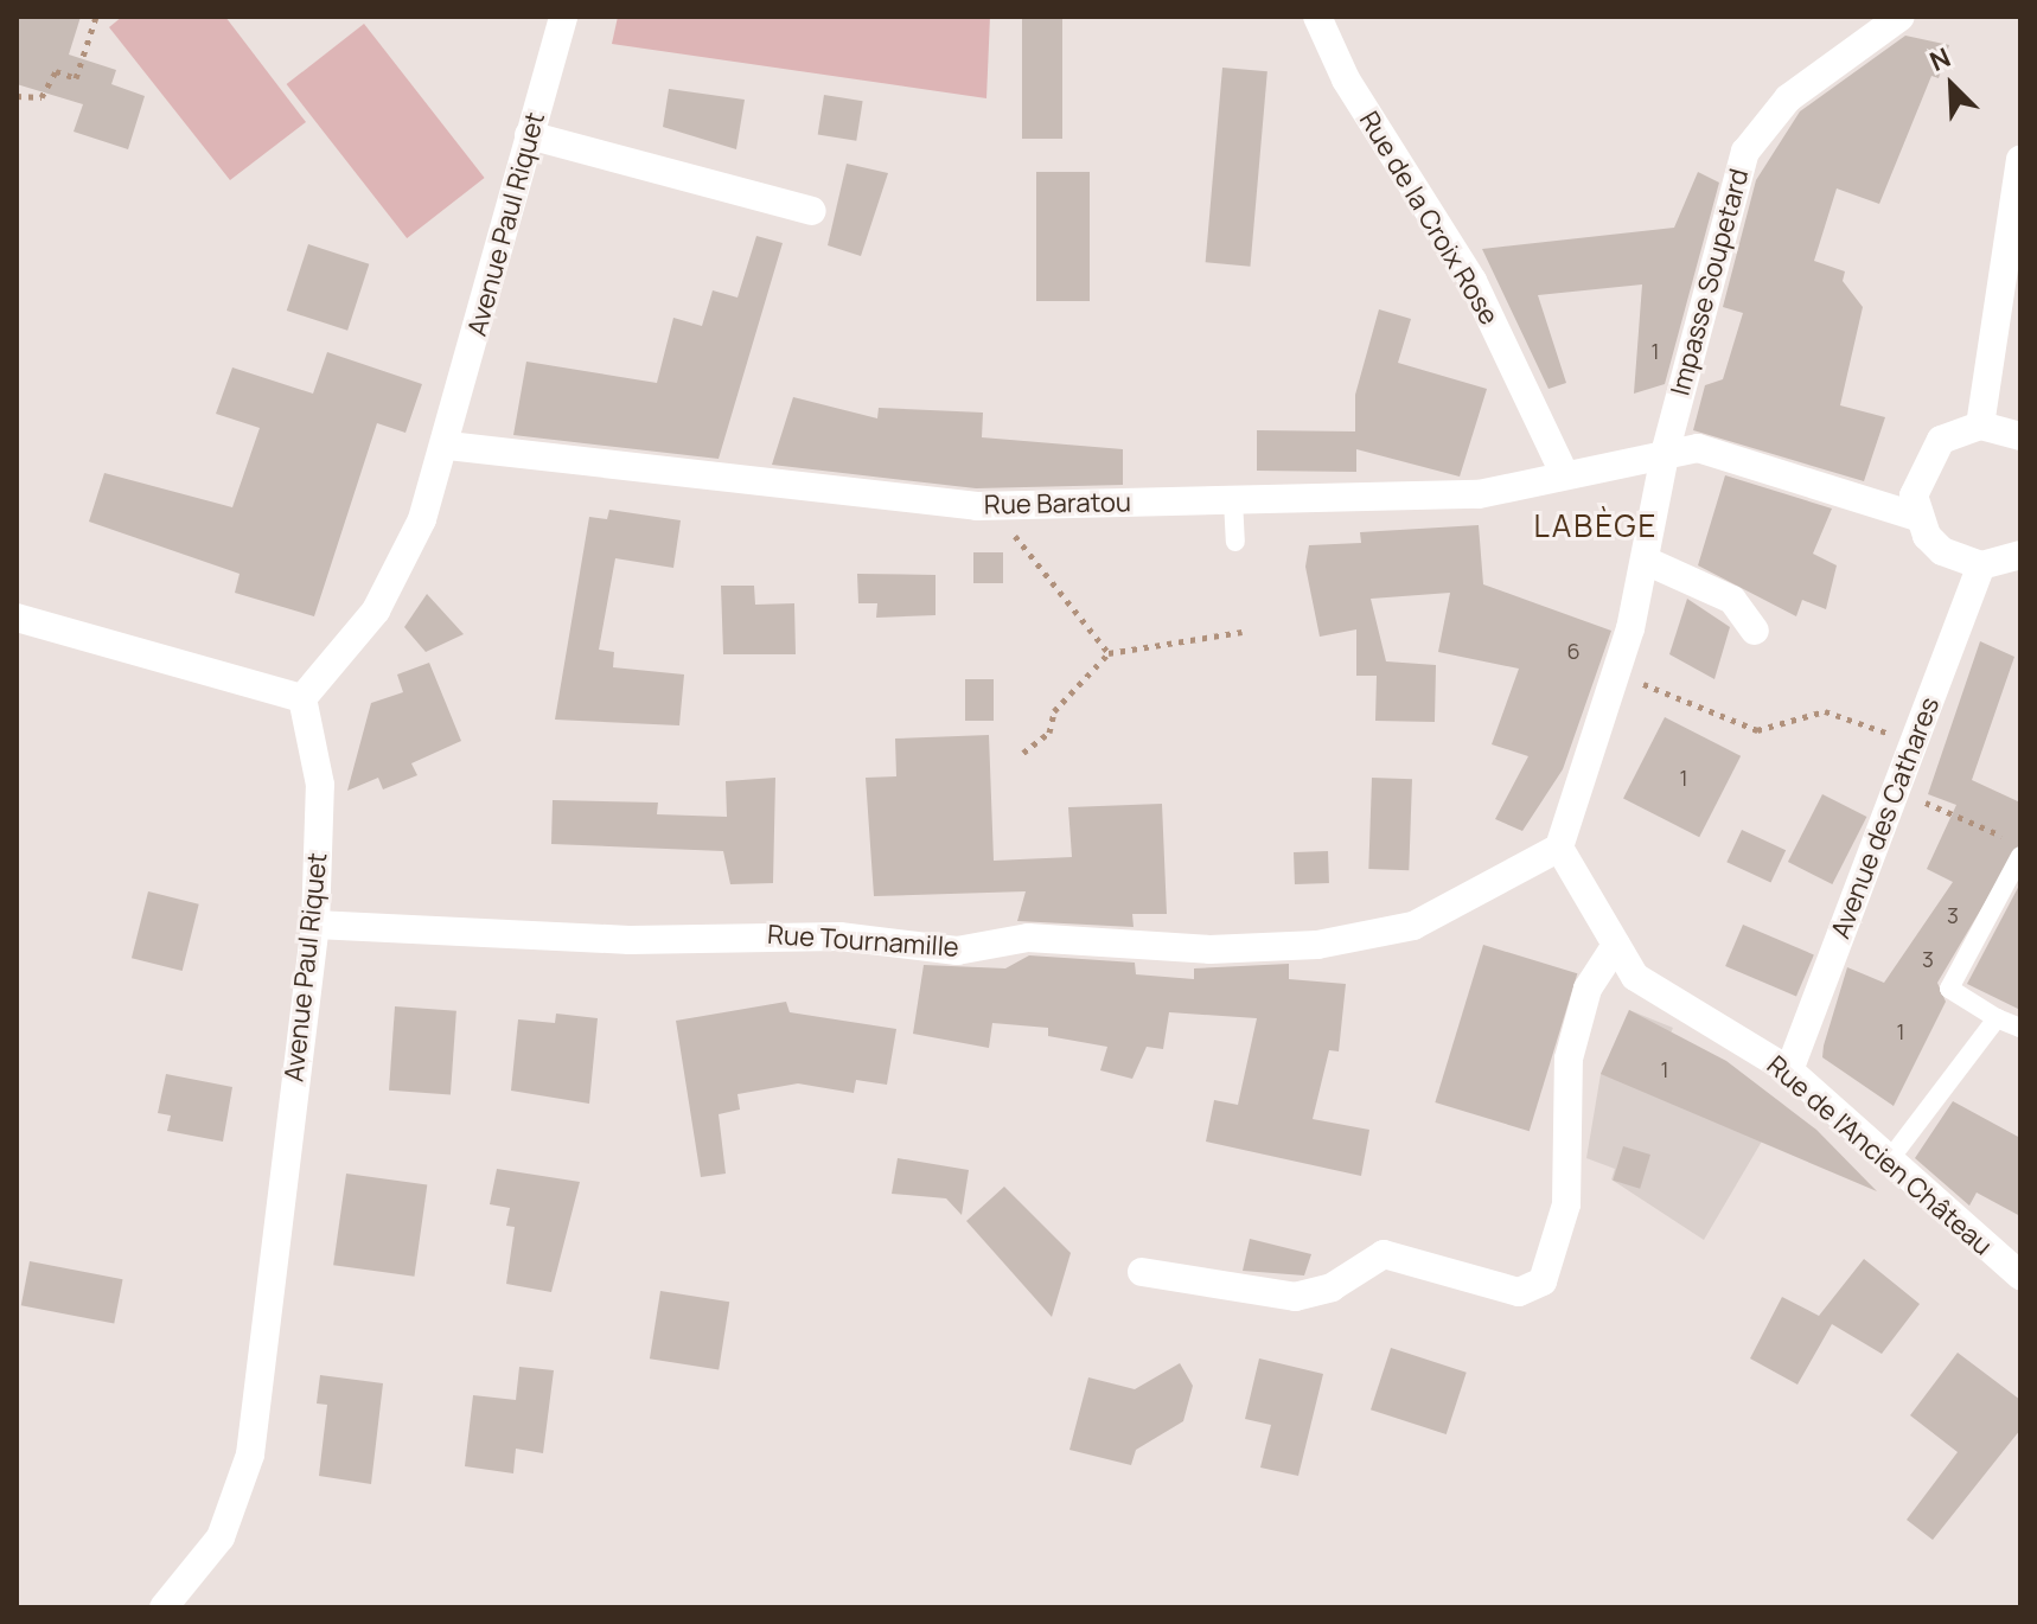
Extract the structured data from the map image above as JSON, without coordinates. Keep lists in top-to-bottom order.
{
  "streets": {
    "street": [
      "Rue de la Croix Rose",
      "Avenue Paul Riquet",
      "Impasse Soupetard",
      "Rue Baratou",
      "Avenue des Cathares",
      "Rue Tournamille",
      "Rue de l'Ancien Château"
    ]
  },
  "crossings": [
    ["Rue de la Croix Rose", "Rue Baratou"],
    ["Avenue Paul Riquet", "Rue Baratou"],
    ["Avenue Paul Riquet", "Rue Tournamille"],
    ["Impasse Soupetard", "Rue Baratou"],
    ["Avenue des Cathares", "Rue de l'Ancien Château"],
    ["Rue Tournamille", "Rue de l'Ancien Château"]
  ],
  "districts": ["LABÈGE"],
  "house_numbers": [
    "1",
    "6",
    "1",
    "3",
    "3",
    "1",
    "1"
  ],
  "north": "top left"
}
